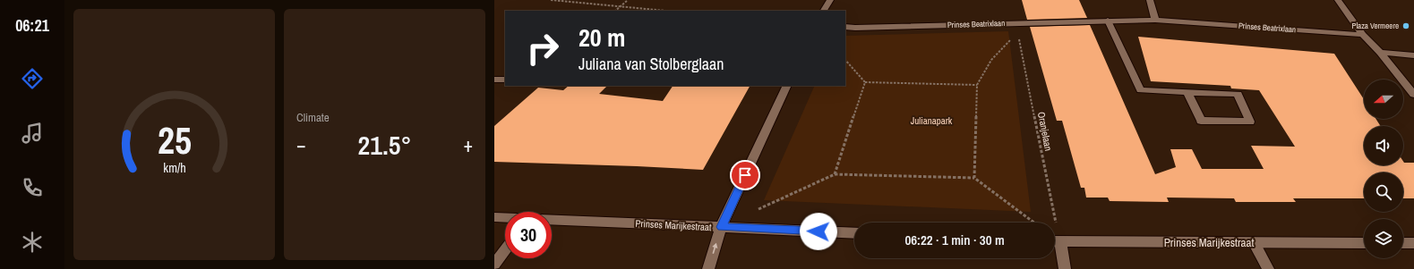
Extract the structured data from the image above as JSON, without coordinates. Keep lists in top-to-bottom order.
{
  "streets": {
    "street": ["Prinses Beatrixlaan", "Prinses Marijkestraat"],
    "path": ["Oranjelaan"]
  },
  "crossings": [
    ["Prinses Beatrixlaan", "Oranjelaan"]
  ],
  "parks": ["Julianapark"],
  "places": ["Plaza Vermeere"],
  "north": "left",
  "page": {
    "tabs": "06:21",
    "tile": "Climate",
    "turn": ["20 m", "Juliana van Stolberglaan"],
    "heat": ["−", "21.5°", "+"],
    "limit": "30",
    "trip": "06:22 · 1 min · 30 m",
    "gauge": ["25", "km/h"]
  }
}
